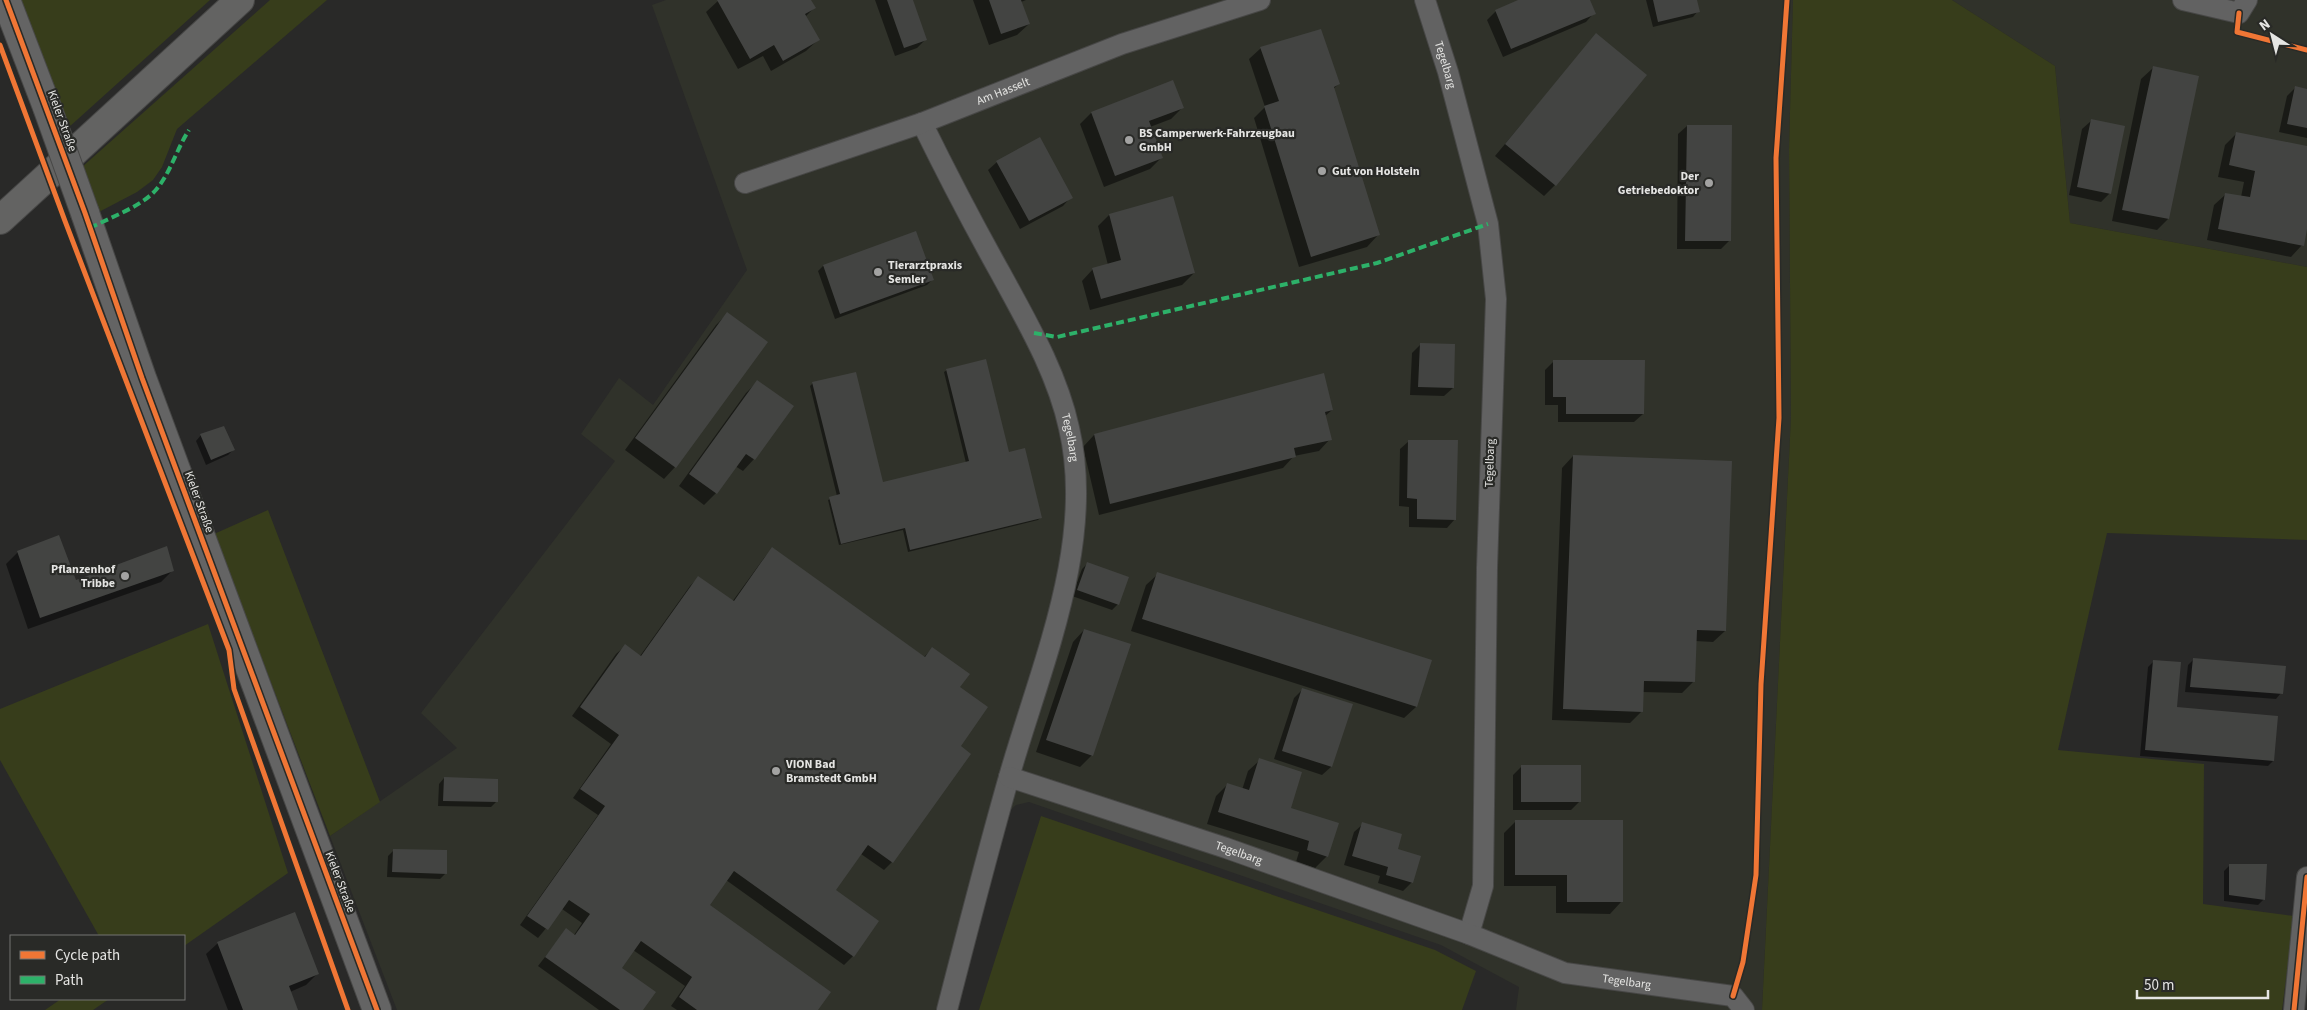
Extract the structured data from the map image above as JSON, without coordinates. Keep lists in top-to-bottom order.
{
  "streets": {
    "street": ["Tegelbarg", "Am Hasselt", "Kieler Straße"]
  },
  "crossings": [
    ["Tegelbarg", "Am Hasselt"]
  ],
  "places": [
    "BS Camperwerk-Fahrzeugbau GmbH",
    "Gut von Holstein",
    "Der Getriebedoktor",
    "Tierarztpraxis Semler",
    "Pflanzenhof Tribbe",
    "VION Bad Bramstedt GmbH"
  ],
  "legend": ["Cycle path", "Path"],
  "scale_bar": "50 m",
  "north": "top left"
}
